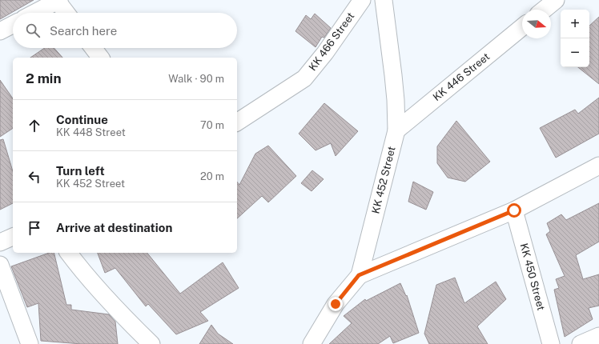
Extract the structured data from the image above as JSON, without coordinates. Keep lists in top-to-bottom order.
{
  "streets": {
    "street": [
      "KK 466 Street",
      "KK 446 Street",
      "KK 452 Street",
      "KK 450 Street"
    ]
  },
  "crossings": [
    ["KK 446 Street", "KK 452 Street"]
  ],
  "north": "right",
  "page": {
    "map_buttons": ["+", "−"],
    "search": "Search here",
    "heading": ["2 min", "Walk · 90 m"],
    "list": [
      ["Continue", "KK 448 Street", "70 m"],
      ["Turn left", "KK 452 Street", "20 m"],
      "Arrive at destination"
    ]
  }
}
